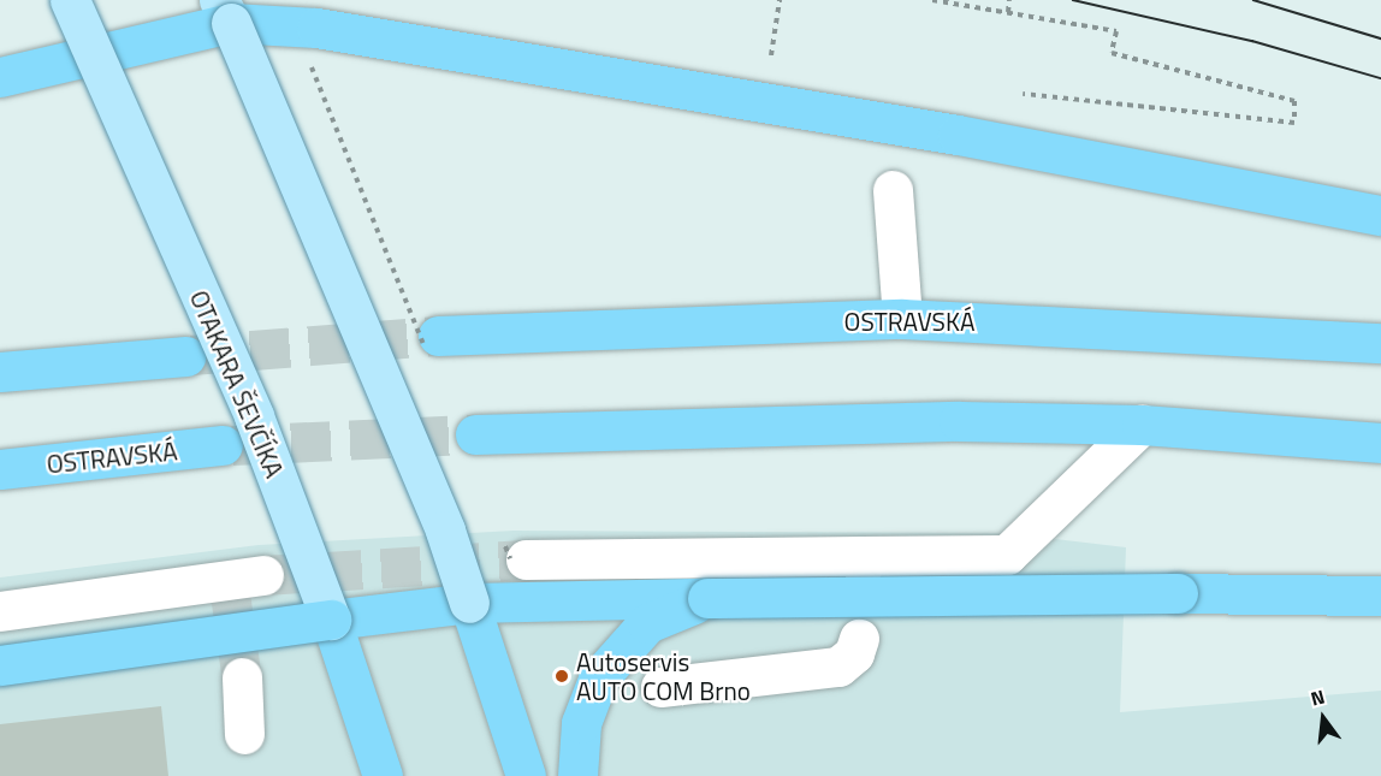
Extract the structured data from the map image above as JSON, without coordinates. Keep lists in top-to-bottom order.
{
  "streets": {
    "highway": ["OSTRAVSKÁ", "OTAKARA ŠEVČÍKA"]
  },
  "places": ["Autoservis AUTO COM Brno"],
  "north": "top"
}
